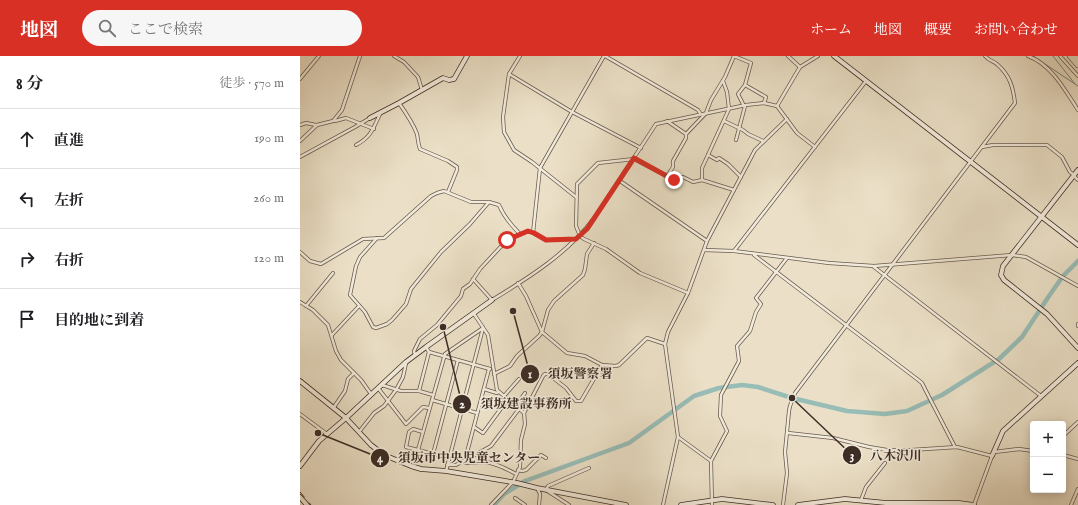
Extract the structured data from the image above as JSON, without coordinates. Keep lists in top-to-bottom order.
{
  "places": [
    "須坂警察署",
    "須坂建設事務所",
    "八木沢川",
    "須坂市中央児童センター"
  ],
  "page": {
    "header": "地図",
    "search": "ここで検索",
    "nav": [
      "ホーム",
      "地図",
      "概要",
      "お問い合わせ"
    ],
    "heading": ["8 分", "徒歩 · 570 m"],
    "list": [
      ["直進", "190 m"],
      ["左折", "260 m"],
      ["右折", "120 m"],
      "目的地に到着"
    ],
    "map_buttons": ["+", "−"]
  }
}
